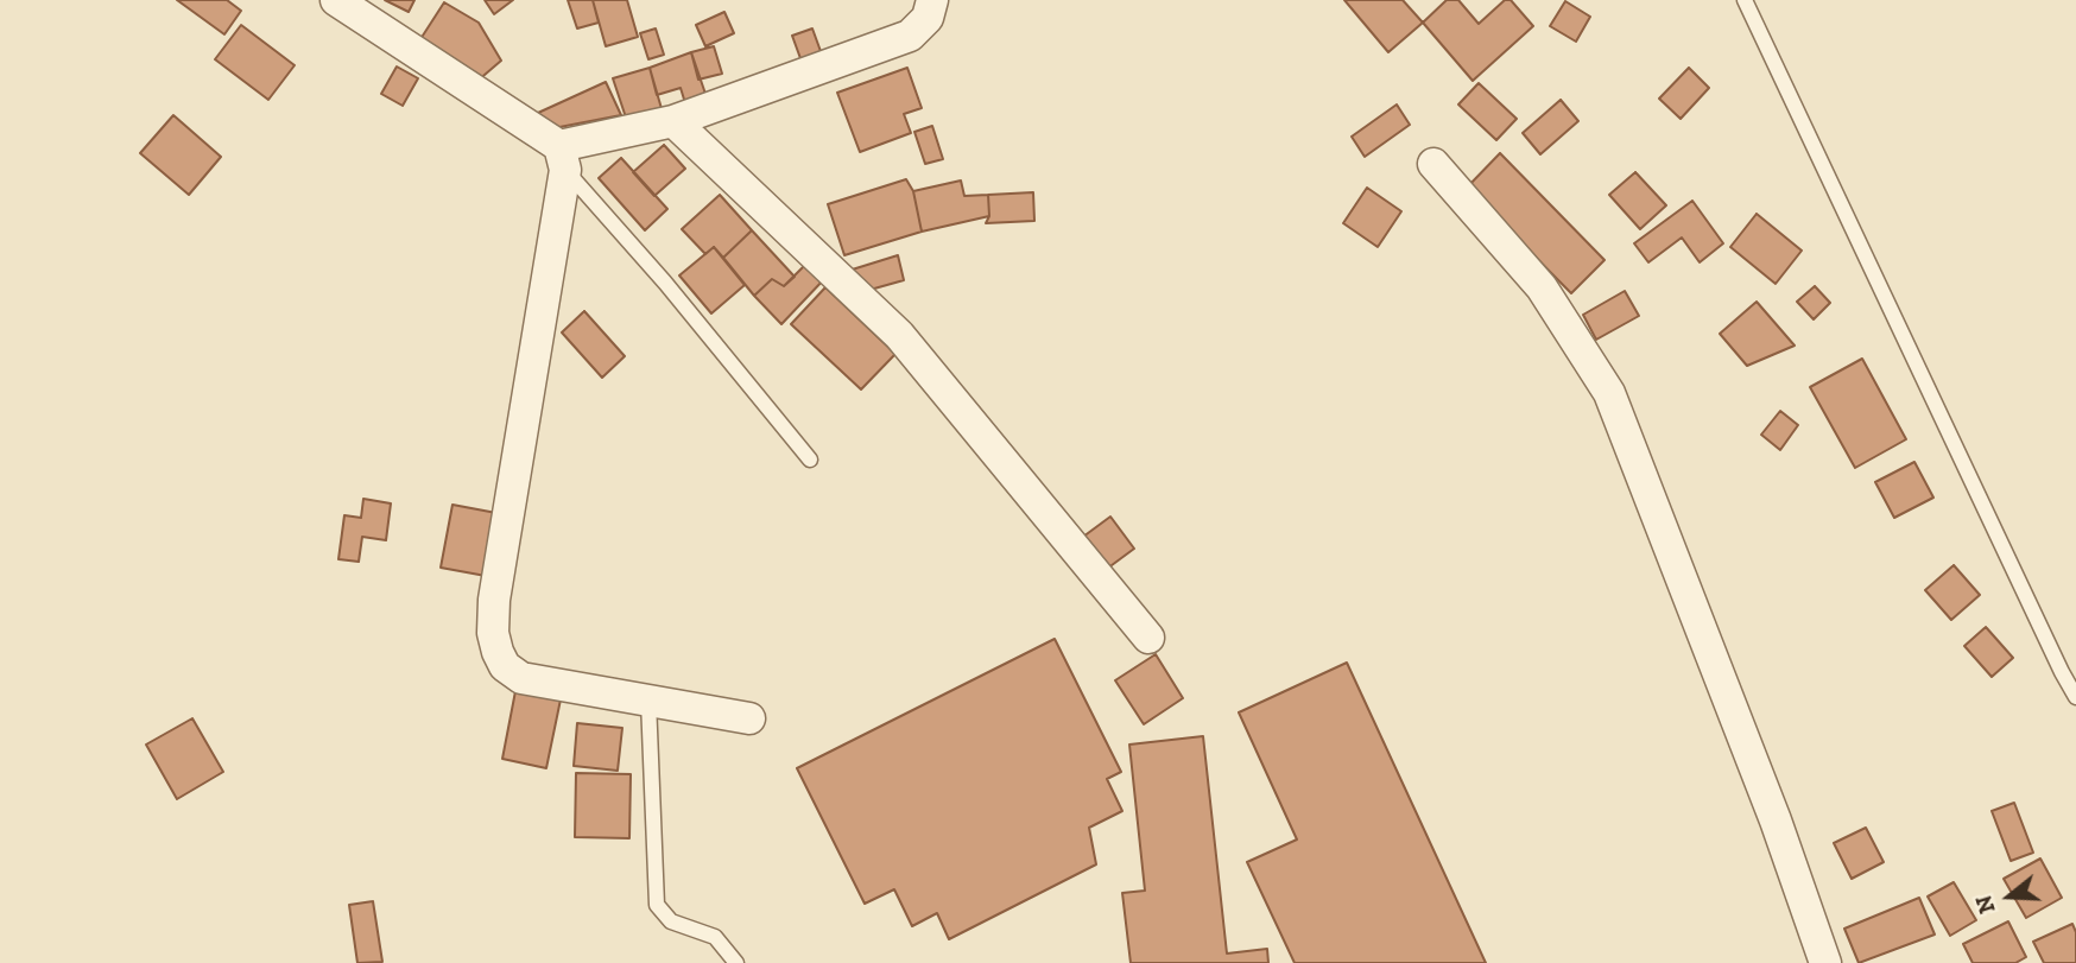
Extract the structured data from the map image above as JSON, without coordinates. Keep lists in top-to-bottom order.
{
  "north": "left"
}
